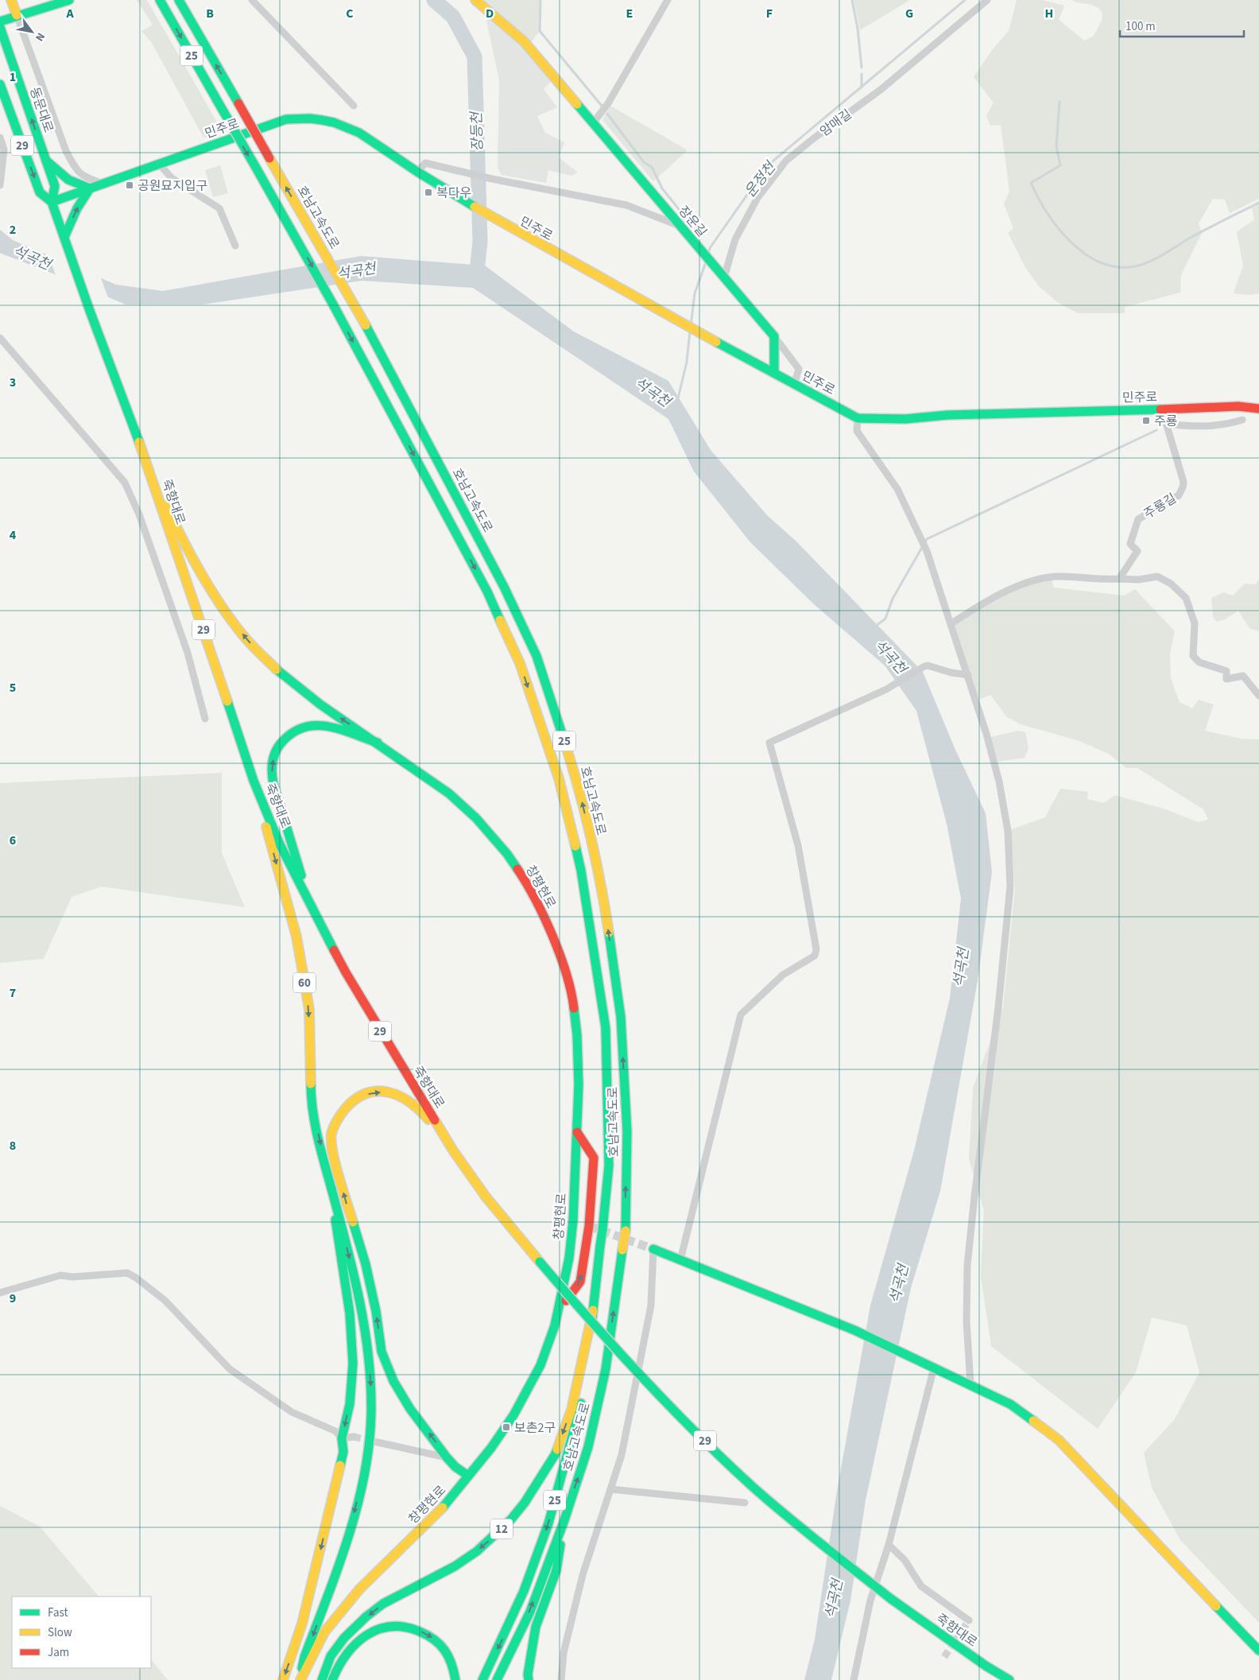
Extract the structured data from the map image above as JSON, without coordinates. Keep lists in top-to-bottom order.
{
  "streets": {
    "main road": [
      "25",
      "동문대로",
      "민주로",
      "29",
      "호남고속도로",
      "장운길",
      "죽향대로",
      "창평현로",
      "60",
      "12"
    ],
    "street": ["암매길", "주룡길"]
  },
  "crossings": [
    ["동문대로", "민주로"],
    ["동문대로", "죽향대로"],
    ["암매길", "장운길"],
    ["민주로", "장운길"],
    ["민주로", "주룡길"],
    ["호남고속도로", "12"],
    ["죽향대로", "60"],
    ["창평현로", "60"]
  ],
  "water": ["장등천", "운정천", "석곡천"],
  "places": {
    "transit": [
      "공원묘지입구",
      "복다우",
      "주룡",
      "보촌2구"
    ]
  },
  "legend": ["Fast", "Slow", "Jam"],
  "scale_bar": "100 m",
  "north": "bottom right",
  "grid": {
    "columns": [
      "A",
      "B",
      "C",
      "D",
      "E",
      "F",
      "G",
      "H"
    ],
    "rows": [
      "1",
      "2",
      "3",
      "4",
      "5",
      "6",
      "7",
      "8",
      "9"
    ]
  }
}
